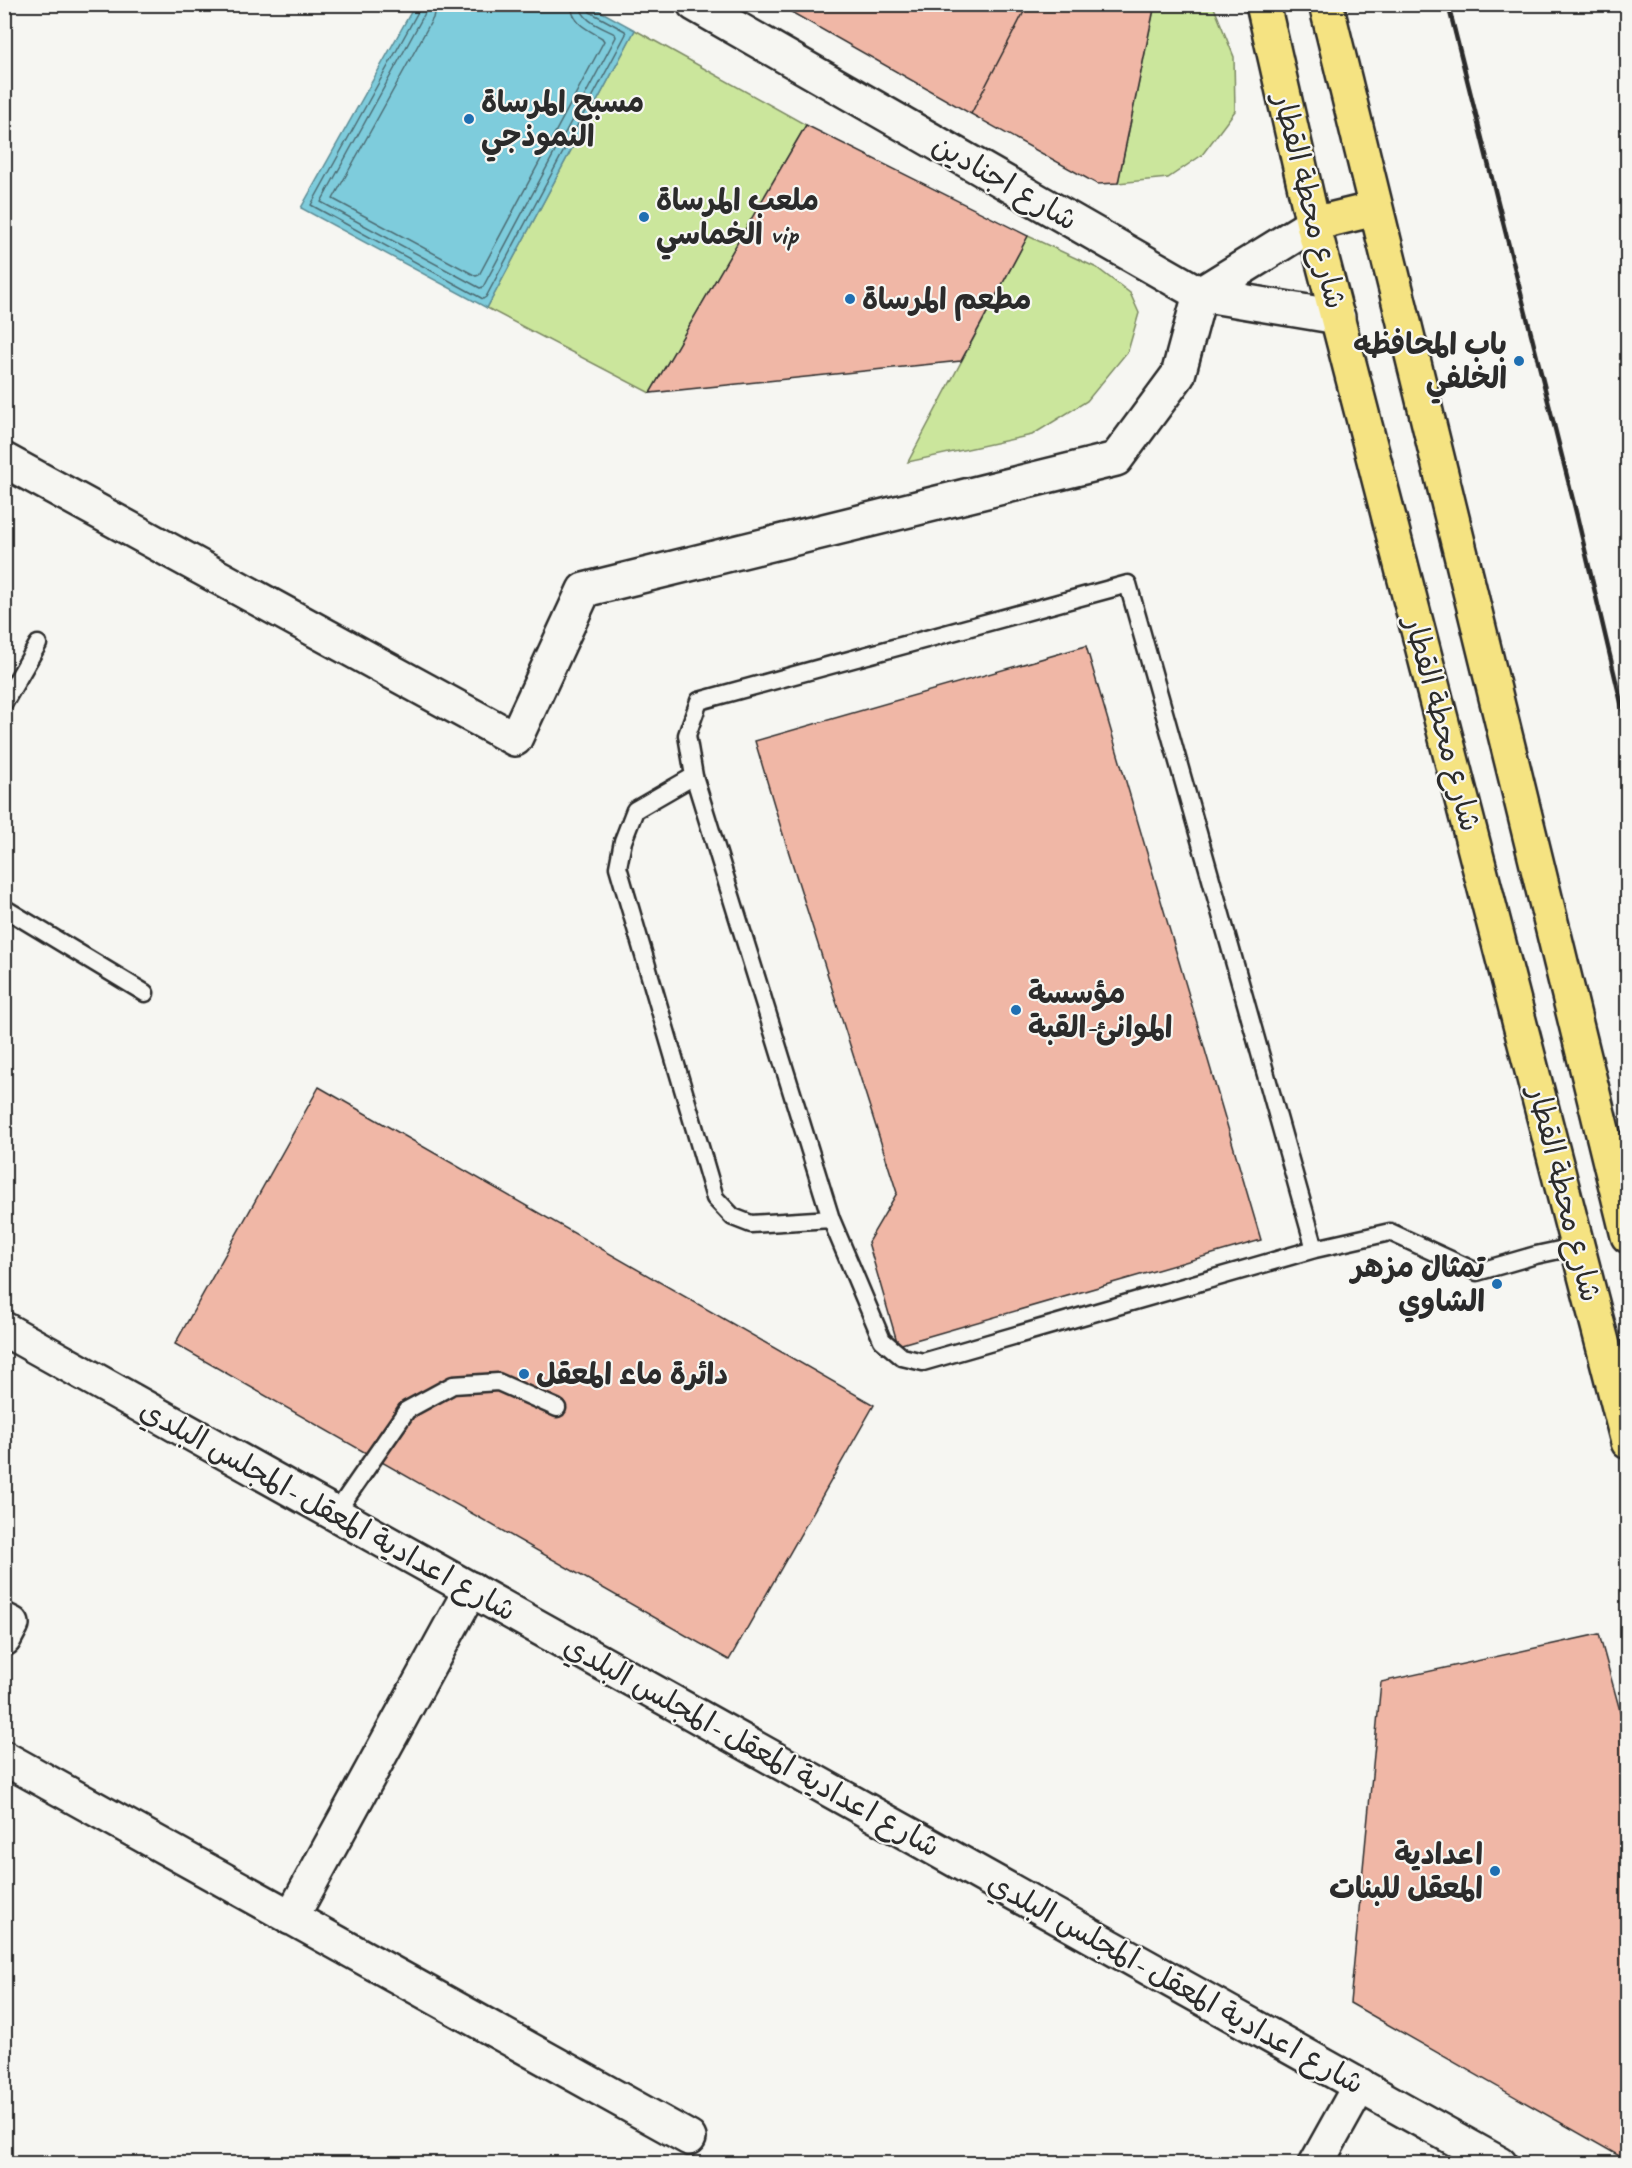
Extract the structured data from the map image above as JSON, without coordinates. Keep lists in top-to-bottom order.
{
  "streets": {
    "main road": ["شارع محطة القطار"],
    "street": ["شارع اجنادين", "شارع اعدادية المعقل -المجلس البلدي"]
  },
  "places": [
    "مسبح المرساة النموذجي",
    "ملعب المرساة الخماسي vip",
    "مطعم المرساة",
    "باب المحافظه الخلفي",
    "مؤسسة الموانئ-القبة",
    "تمثال مزهر الشاوي",
    "دائرة ماء المعقل",
    "اعدادية المعقل للبنات"
  ]
}
